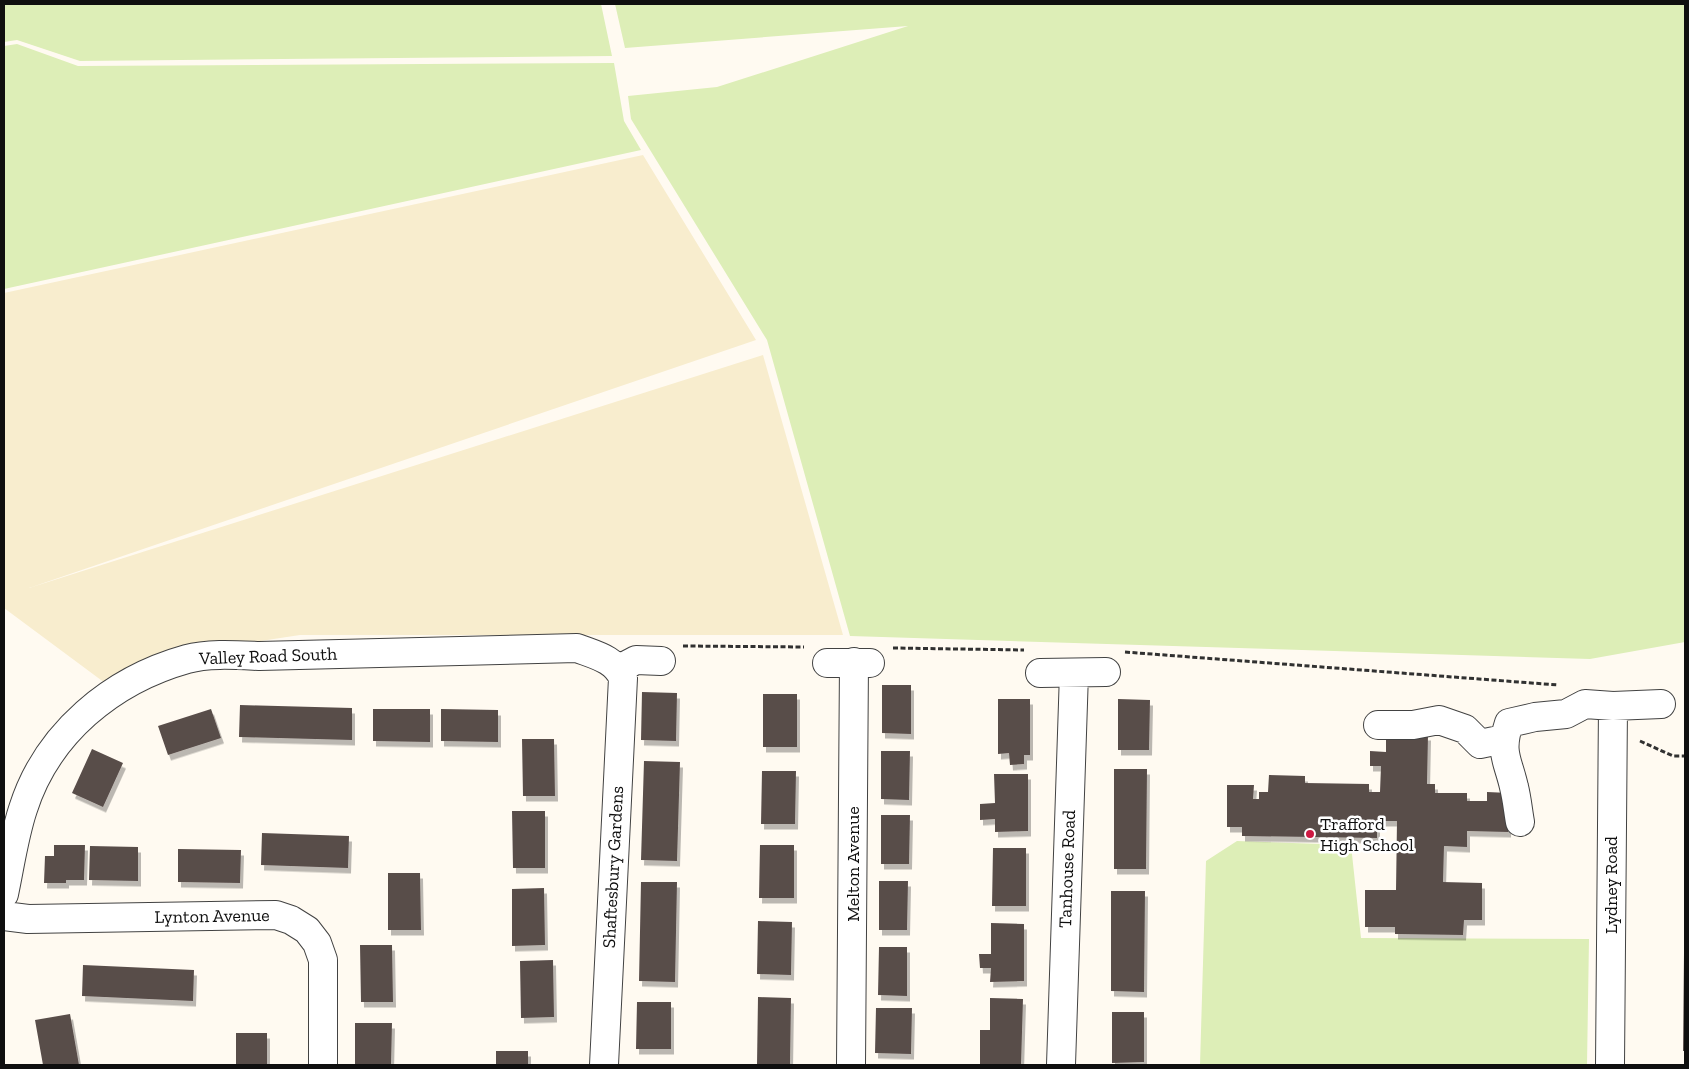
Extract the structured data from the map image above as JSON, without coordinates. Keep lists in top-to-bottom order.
{
  "streets": {
    "street": [
      "Valley Road South",
      "Melton Avenue",
      "Shaftesbury Gardens",
      "Tanhouse Road",
      "Lydney Road",
      "Lynton Avenue"
    ]
  },
  "crossings": [
    ["Valley Road South", "Shaftesbury Gardens"]
  ],
  "places": ["Trafford High School"]
}
